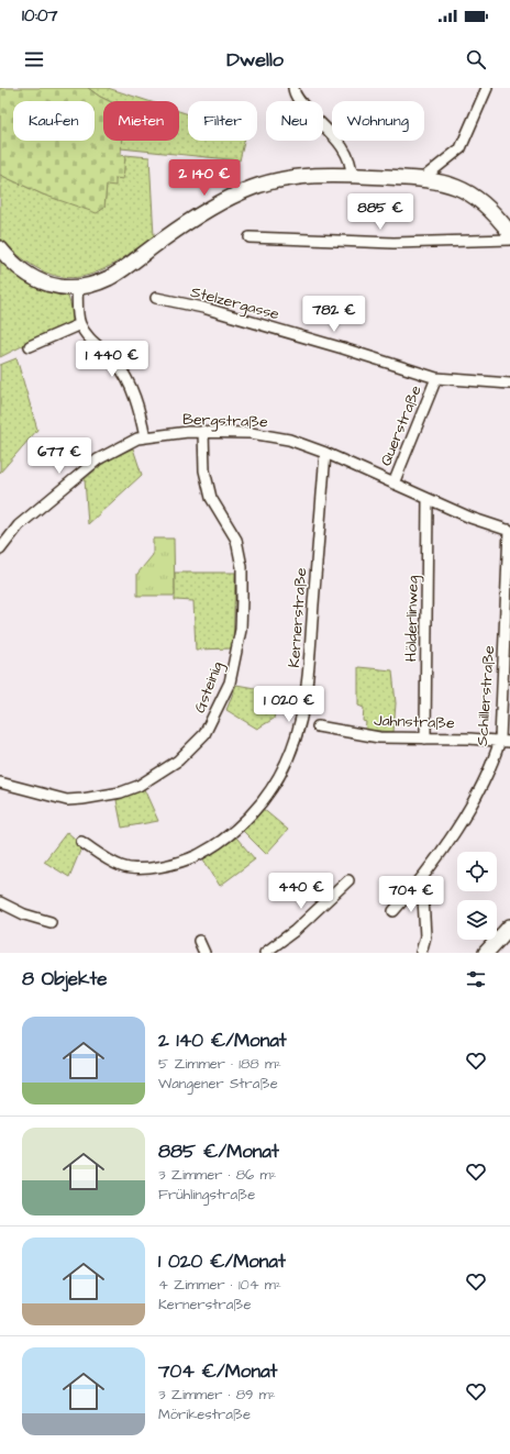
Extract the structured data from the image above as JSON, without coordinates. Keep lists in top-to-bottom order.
{
  "streets": {
    "street": [
      "Stelzergasse",
      "Bergstraße",
      "Querstraße",
      "Kernerstraße",
      "Hölderlinweg",
      "Gsteinig",
      "Schillerstraße",
      "Jahnstraße"
    ]
  },
  "crossings": [
    ["Stelzergasse", "Querstraße"],
    ["Bergstraße", "Querstraße"],
    ["Bergstraße", "Kernerstraße"],
    ["Bergstraße", "Hölderlinweg"],
    ["Bergstraße", "Gsteinig"],
    ["Bergstraße", "Schillerstraße"],
    ["Hölderlinweg", "Jahnstraße"],
    ["Schillerstraße", "Jahnstraße"]
  ],
  "page": {
    "status": "10:07",
    "header": "Dwello",
    "chip": [
      "Kaufen",
      "Mieten",
      "Filter",
      "Neu",
      "Wohnung"
    ],
    "price": [
      "2 140 €",
      "885 €",
      "782 €",
      "1 440 €",
      "677 €",
      "1 020 €",
      "440 €",
      "704 €"
    ],
    "heading": "8 Objekte",
    "list": [
      {
        "name": "2 140 €/Monat",
        "note": "5 Zimmer · 188 m² · Wangener Straße"
      },
      {
        "name": "885 €/Monat",
        "note": "3 Zimmer · 86 m² · Frühlingstraße"
      },
      {
        "name": "1 020 €/Monat",
        "note": "4 Zimmer · 104 m² · Kernerstraße"
      },
      {
        "name": "704 €/Monat",
        "note": "3 Zimmer · 89 m² · Mörikestraße"
      }
    ]
  }
}
